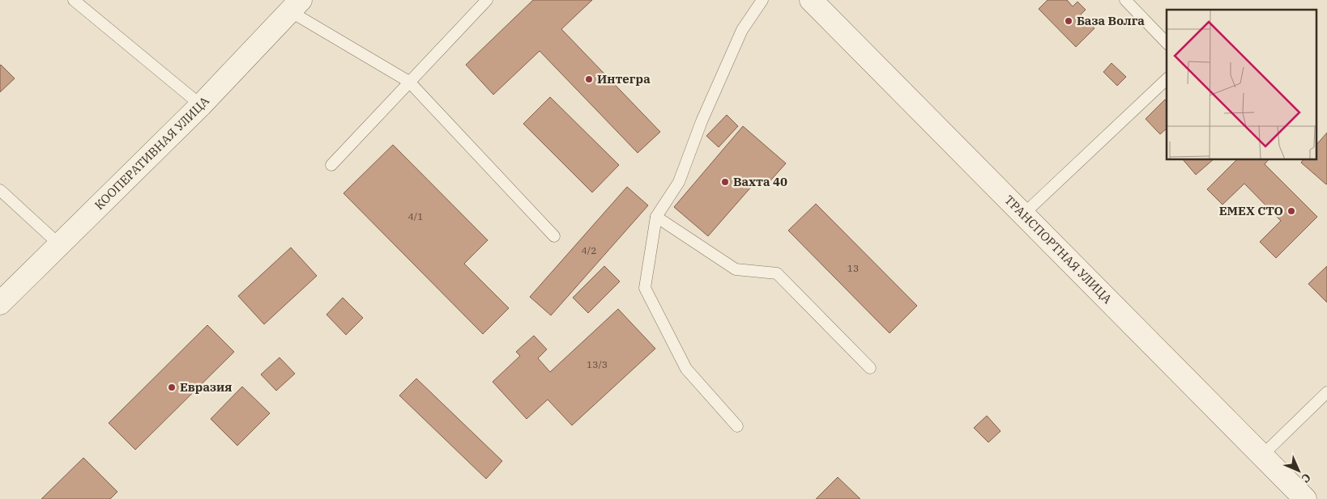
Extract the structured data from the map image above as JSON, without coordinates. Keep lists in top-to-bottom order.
{
  "streets": {
    "street": ["КООПЕРАТИВНАЯ УЛИЦА", "ТРАНСПОРТНАЯ УЛИЦА"]
  },
  "places": [
    "База Волга",
    "Интегра",
    "Вахта 40",
    "EMEX СТО",
    "Евразия"
  ],
  "house_numbers": [
    "4/1",
    "4/2",
    "13",
    "13/3"
  ],
  "north": "bottom right"
}
